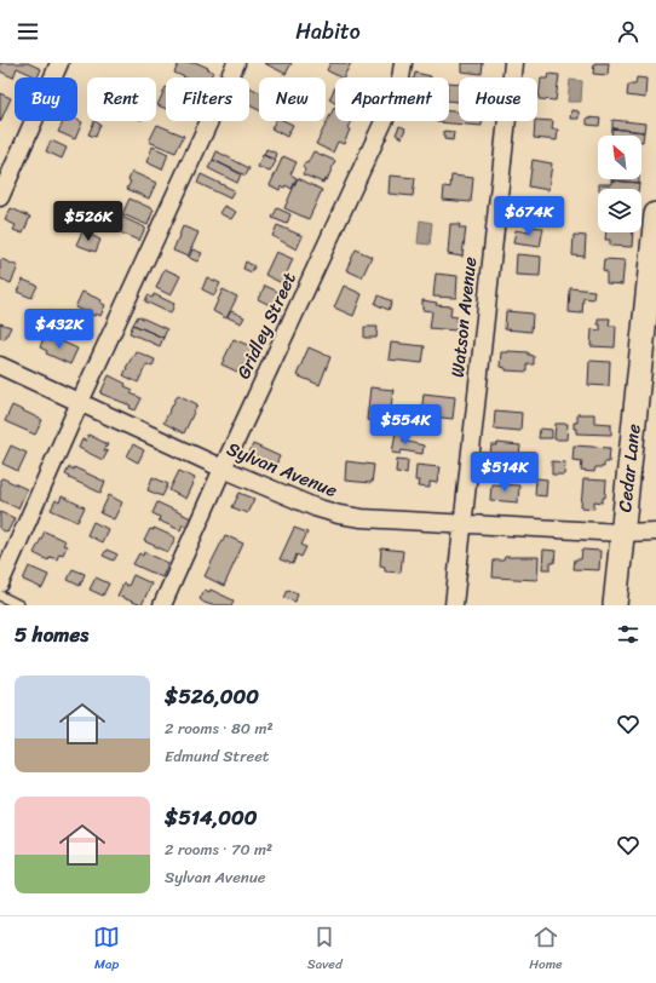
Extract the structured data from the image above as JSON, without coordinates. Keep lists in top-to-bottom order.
{
  "streets": {
    "street": [
      "Watson Avenue",
      "Gridley Street",
      "Cedar Lane",
      "Sylvan Avenue"
    ]
  },
  "crossings": [
    ["Watson Avenue", "Sylvan Avenue"],
    ["Gridley Street", "Sylvan Avenue"],
    ["Cedar Lane", "Sylvan Avenue"]
  ],
  "north": "top left",
  "page": {
    "header": "Habito",
    "chip": [
      "Buy",
      "Rent",
      "Filters",
      "New",
      "Apartment",
      "House"
    ],
    "price": [
      "$674K",
      "$526K",
      "$432K",
      "$554K",
      "$514K"
    ],
    "heading": "5 homes",
    "list": [
      {
        "name": "$526,000",
        "note": "2 rooms · 80 m² · Edmund Street"
      },
      {
        "name": "$514,000",
        "note": "2 rooms · 70 m² · Sylvan Avenue"
      }
    ],
    "tabs": ["Map", "Saved", "Home"]
  }
}
